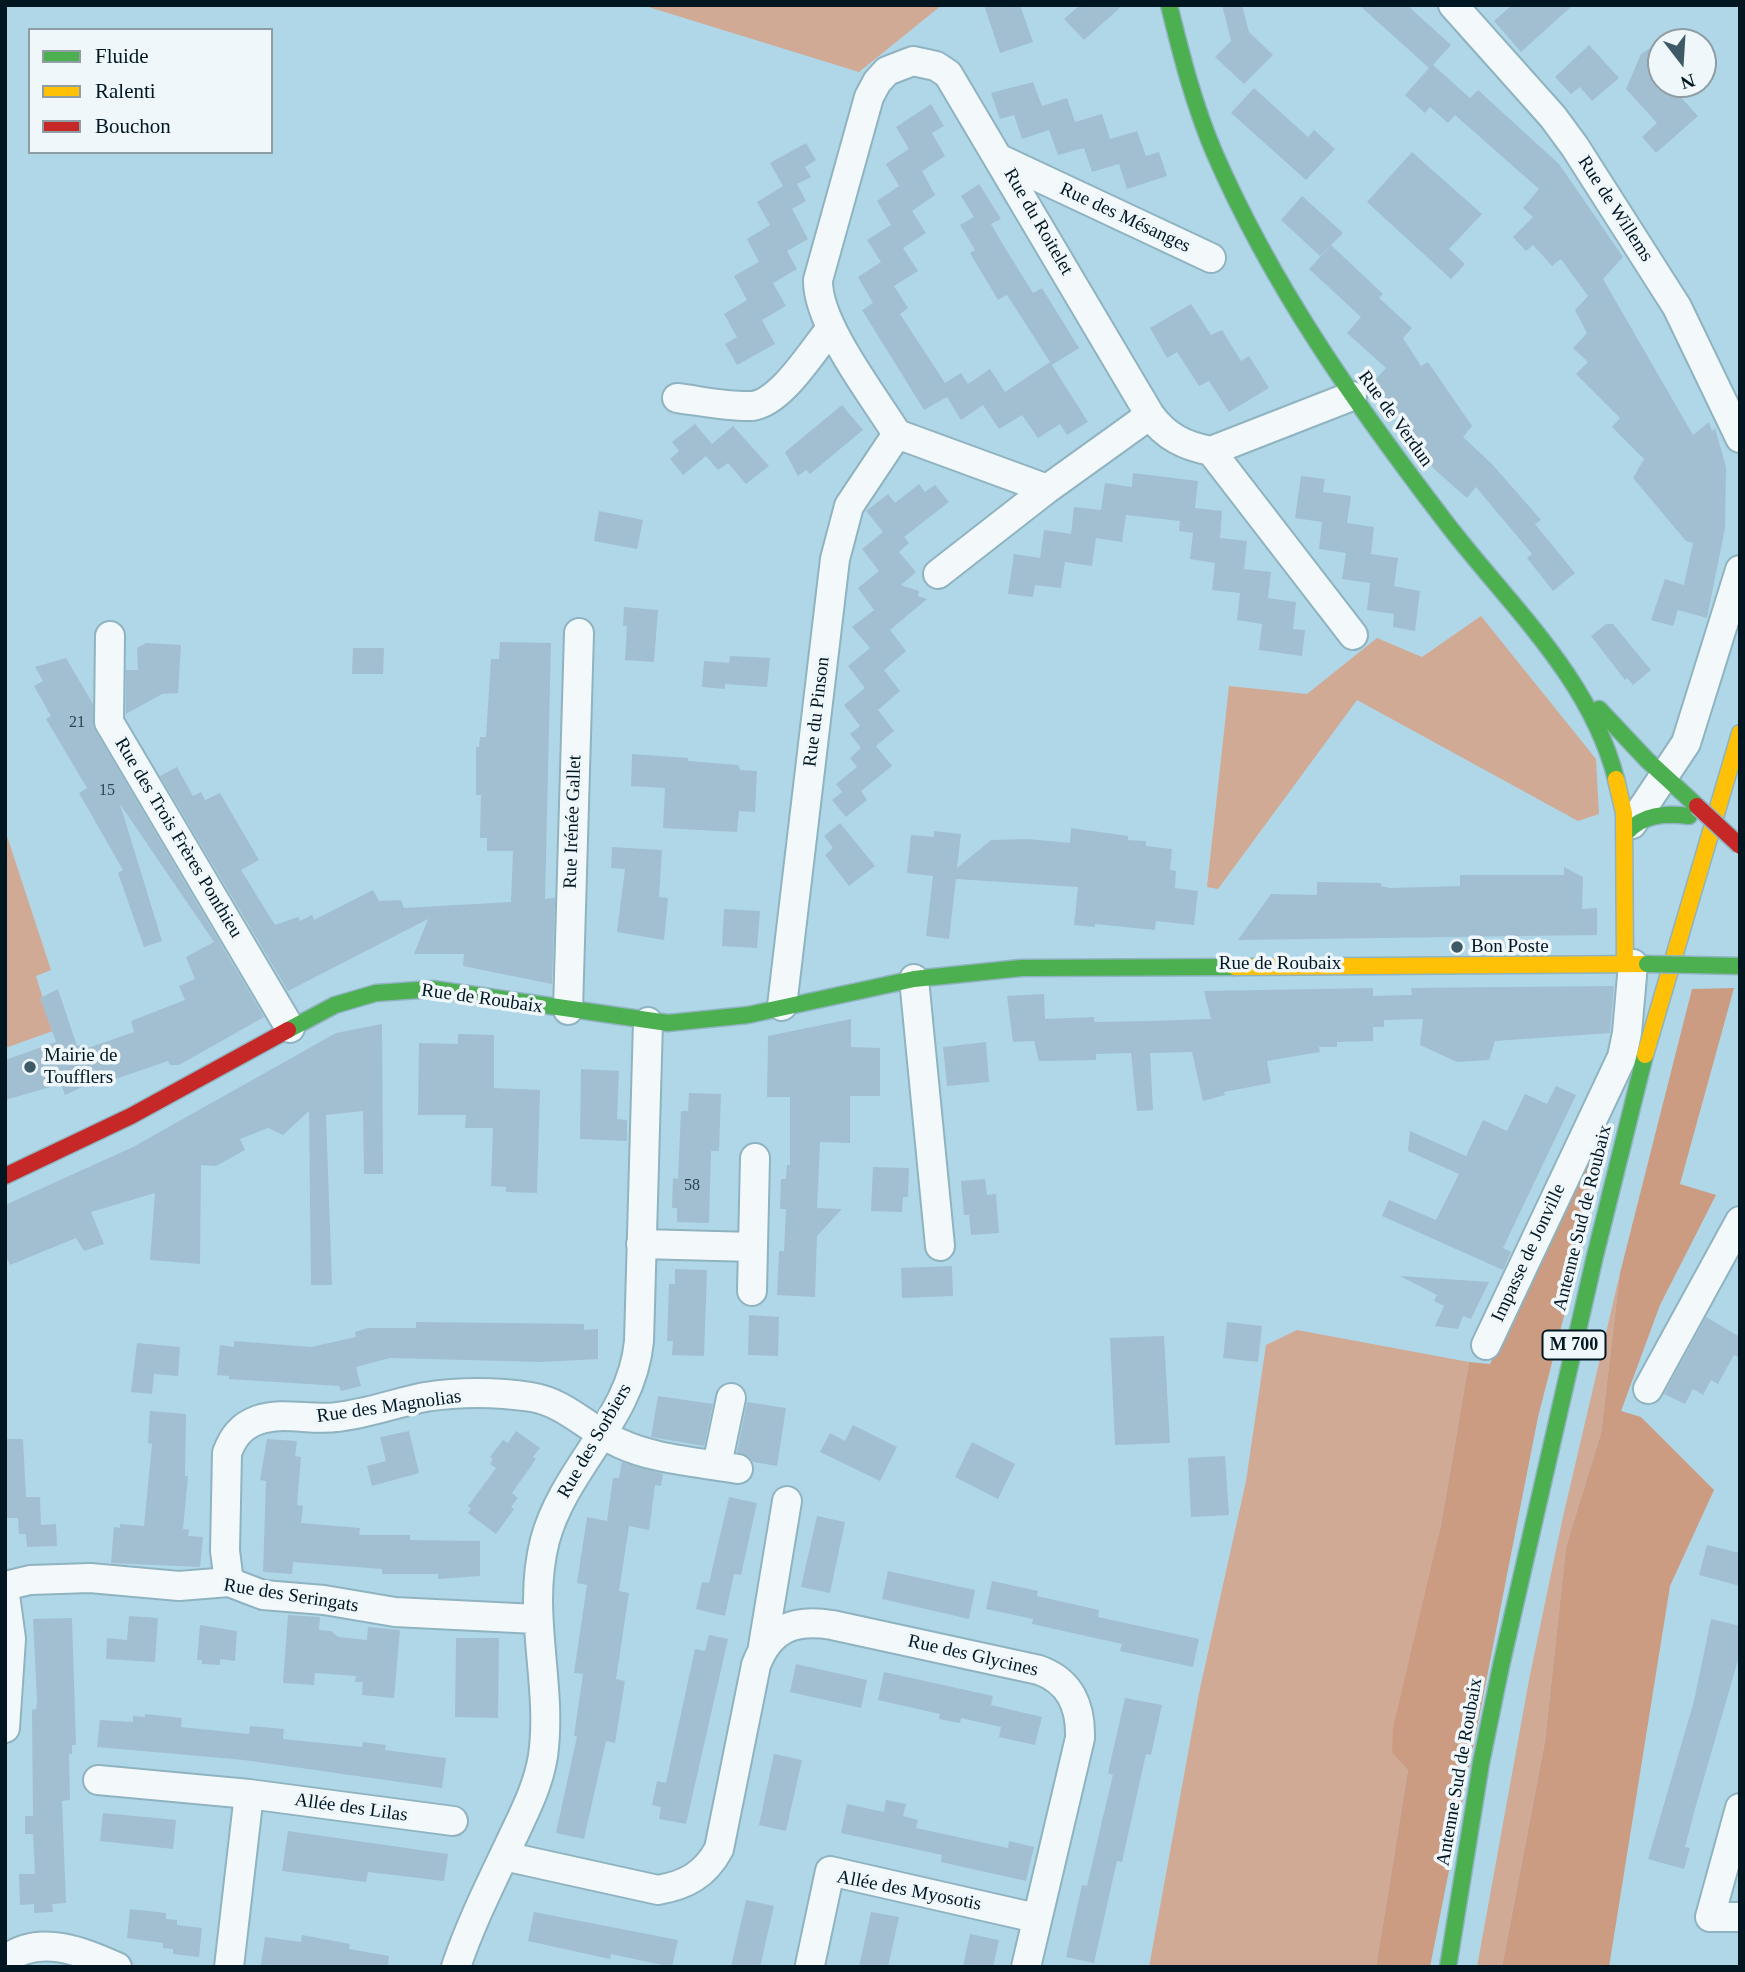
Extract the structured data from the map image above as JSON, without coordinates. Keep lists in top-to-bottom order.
{
  "streets": {
    "main road": [
      "Rue de Verdun",
      "Rue de Roubaix",
      "Antenne Sud de Roubaix",
      "M 700"
    ],
    "street": [
      "Rue de Willems",
      "Rue des Mésanges",
      "Rue du Roitelet",
      "Rue du Pinson",
      "Rue Irénée Gallet",
      "Rue des Trois Frères Ponthieu",
      "Impasse de Jonville",
      "Rue des Magnolias",
      "Rue des Sorbiers",
      "Rue des Seringats",
      "Rue des Glycines",
      "Allée des Lilas",
      "Allée des Myosotis"
    ]
  },
  "crossings": [
    ["Rue des Mésanges", "Rue du Roitelet"],
    ["Rue du Pinson", "Rue de Roubaix"],
    ["Rue Irénée Gallet", "Rue de Roubaix"],
    ["Rue des Trois Frères Ponthieu", "Rue de Roubaix"],
    ["Rue de Roubaix", "Impasse de Jonville"],
    ["Rue de Roubaix", "Rue des Sorbiers"],
    ["Rue des Magnolias", "Rue des Sorbiers"],
    ["Rue des Magnolias", "Rue des Seringats"],
    ["Rue des Sorbiers", "Rue des Seringats"],
    ["Rue des Glycines", "Allée des Myosotis"]
  ],
  "places": ["Bon Poste", "Mairie de Toufflers"],
  "house_numbers": ["21", "15", "58"],
  "legend": ["Fluide", "Ralenti", "Bouchon"],
  "north": "bottom"
}
